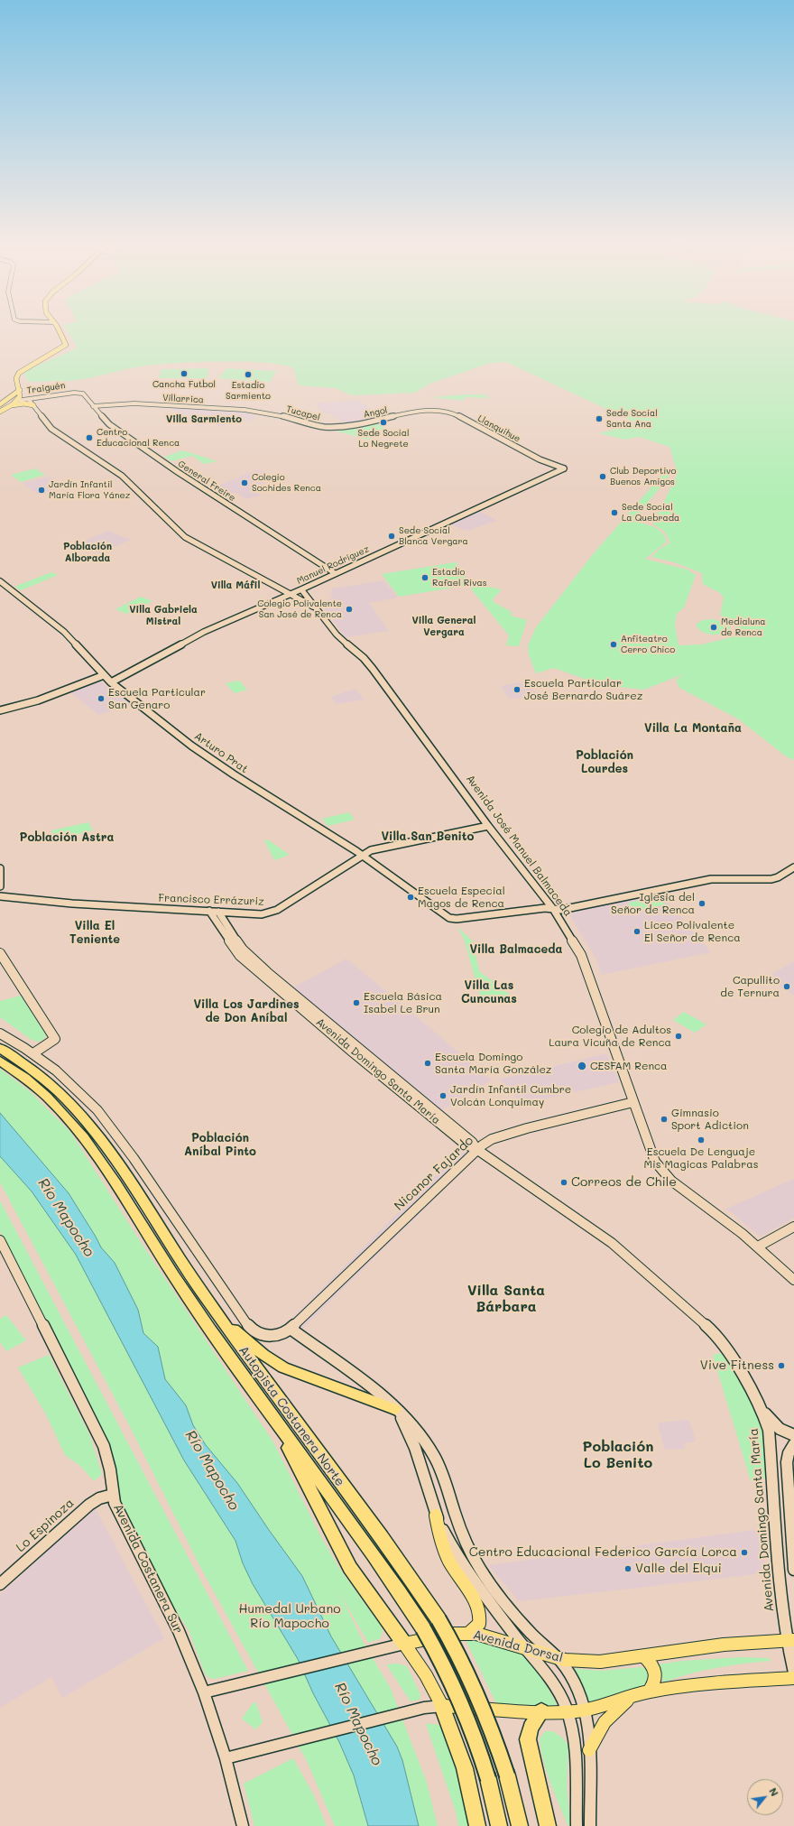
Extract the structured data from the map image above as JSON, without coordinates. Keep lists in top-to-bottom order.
{
  "streets": {
    "highway": ["Autopista Costanera Norte"],
    "main road": ["Avenida Dorsal"],
    "street": [
      "Traiguén",
      "Villarrica",
      "Angol",
      "Tucapel",
      "Llanquihue",
      "General Freire",
      "Manuel Rodríguez",
      "Arturo Prat",
      "Avenida José Manuel Balmaceda",
      "Francisco Errázuriz",
      "Avenida Domingo Santa María",
      "Nicanor Fajardo",
      "Lo Espinoza",
      "Avenida Costanera Sur"
    ]
  },
  "crossings": [
    ["Traiguén", "General Freire"],
    ["Traiguén", "Avenida José Manuel Balmaceda"],
    ["Villarrica", "Tucapel"],
    ["Villarrica", "General Freire"],
    ["Angol", "Tucapel"],
    ["Angol", "Llanquihue"],
    ["Llanquihue", "Manuel Rodríguez"],
    ["General Freire", "Manuel Rodríguez"],
    ["Manuel Rodríguez", "Arturo Prat"],
    ["Manuel Rodríguez", "Avenida José Manuel Balmaceda"],
    ["Arturo Prat", "Avenida José Manuel Balmaceda"],
    ["Arturo Prat", "Francisco Errázuriz"],
    ["Avenida José Manuel Balmaceda", "Francisco Errázuriz"],
    ["Avenida José Manuel Balmaceda", "Nicanor Fajardo"],
    ["Francisco Errázuriz", "Avenida Domingo Santa María"],
    ["Avenida Domingo Santa María", "Nicanor Fajardo"],
    ["Avenida Domingo Santa María", "Avenida Dorsal"],
    ["Lo Espinoza", "Avenida Costanera Sur"],
    ["Avenida Costanera Sur", "Avenida Dorsal"]
  ],
  "districts": [
    "Villa Sarmiento",
    "Población Alborada",
    "Villa Máfil",
    "Villa Gabriela Mistral",
    "Villa General Vergara",
    "Villa La Montaña",
    "Población Lourdes",
    "Villa San Benito",
    "Población Astra",
    "Villa El Teniente",
    "Villa Balmaceda",
    "Villa Las Cuncunas",
    "Villa Los Jardines de Don Aníbal",
    "Población Aníbal Pinto",
    "Villa Santa Bárbara",
    "Población Lo Benito"
  ],
  "water": ["Río Mapocho"],
  "parks": ["Humedal Urbano Río Mapocho"],
  "places": [
    "Cancha Futbol",
    "Estadio Sarmiento",
    "Sede Social Santa Ana",
    "Sede Social Lo Negrete",
    "Centro Educacional Renca",
    "Club Deportivo Buenos Amigos",
    "Colegio Sochides Renca",
    "Jardín Infantil María Flora Yánez",
    "Sede Social La Quebrada",
    "Sede Social Blanca Vergara",
    "Estadio Rafael Rivas",
    "Colegio Polivalente San José de Renca",
    "Medialuna de Renca",
    "Anfiteatro Cerro Chico",
    "Escuela Particular José Bernardo Suárez",
    "Escuela Particular San Genaro",
    "Escuela Especial Magos de Renca",
    "Iglesia del Señor de Renca",
    "Liceo Polivalente El Señor de Renca",
    "Capullito de Ternura",
    "Escuela Básica Isabel Le Brun",
    "Colegio de Adultos Laura Vicuña de Renca",
    "Escuela Domingo Santa María González",
    "CESFAM Renca",
    "Jardín Infantil Cumbre Volcán Lonquimay",
    "Gimnasio Sport Adiction",
    "Escuela De Lenguaje Mis Magicas Palabras",
    "Correos de Chile",
    "Vive Fitness",
    "Centro Educacional Federico García Lorca",
    "Valle del Elqui"
  ],
  "north": "top right"
}
